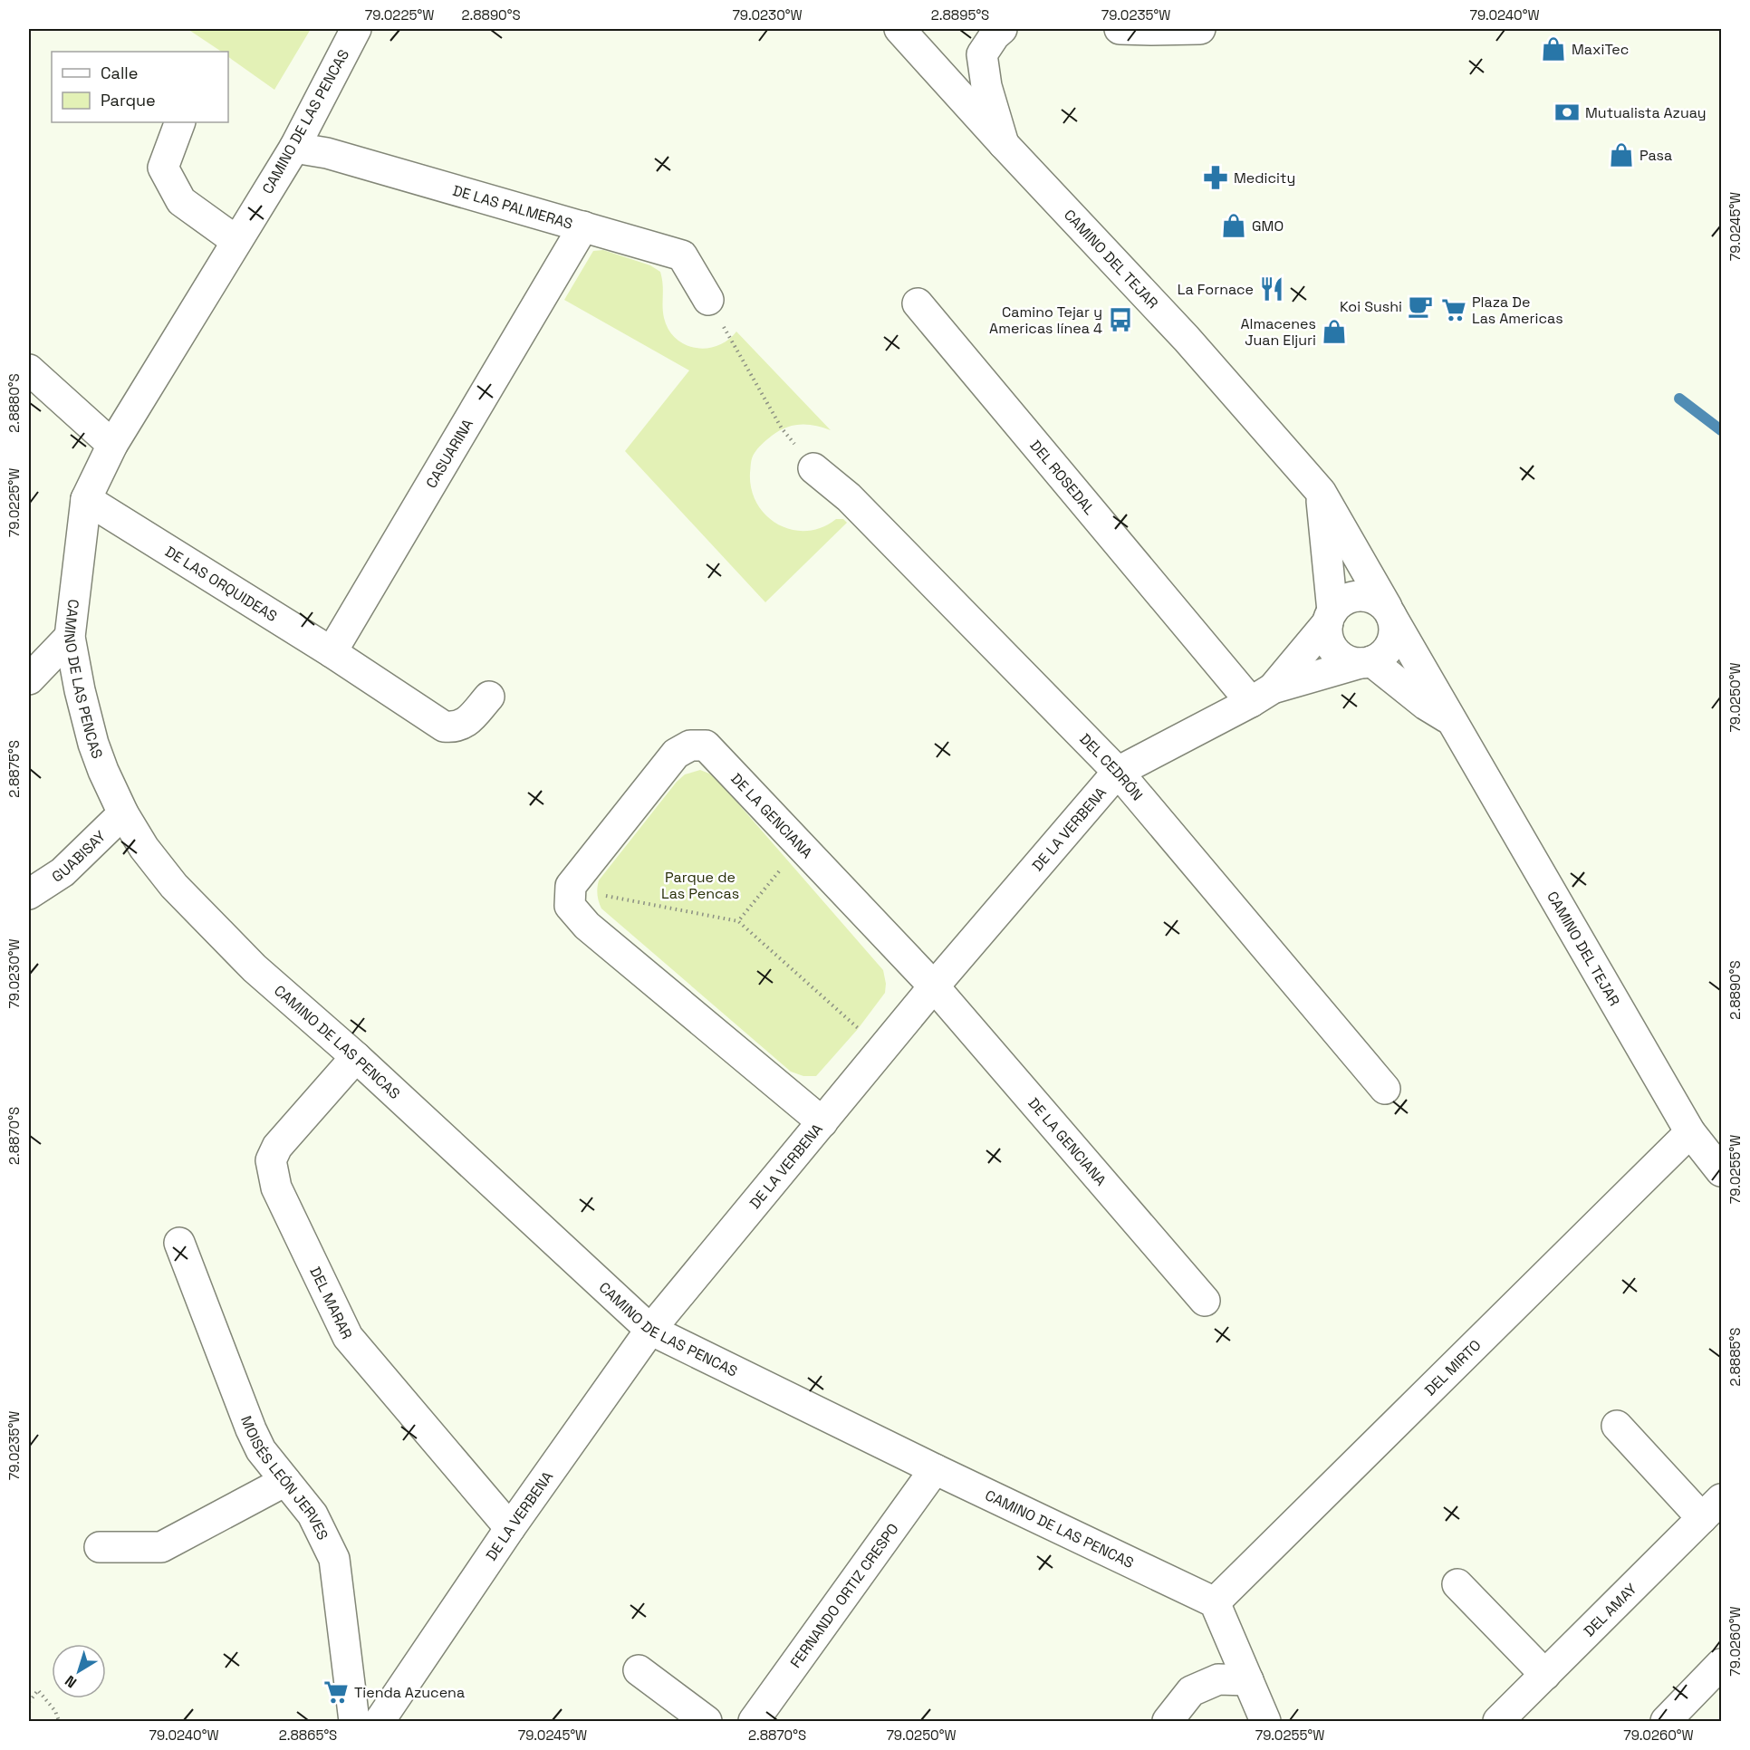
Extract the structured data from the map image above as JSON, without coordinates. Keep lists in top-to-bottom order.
{
  "streets": {
    "street": [
      "CAMINO DE LAS PENCAS",
      "DE LAS PALMERAS",
      "CAMINO DEL TEJAR",
      "CASUARINA",
      "DEL ROSEDAL",
      "DE LAS ORQUIDEAS",
      "DEL CEDRÓN",
      "DE LA GENCIANA",
      "DE LA VERBENA",
      "GUABISAY",
      "DEL MARAR",
      "DEL MIRTO",
      "MOISÉS LEÓN JERVES",
      "FERNANDO ORTIZ CRESPO",
      "DEL AMAY"
    ]
  },
  "crossings": [
    ["CAMINO DE LAS PENCAS", "DE LAS PALMERAS"],
    ["CAMINO DE LAS PENCAS", "DE LAS ORQUIDEAS"],
    ["CAMINO DE LAS PENCAS", "DE LA VERBENA"],
    ["CAMINO DE LAS PENCAS", "GUABISAY"],
    ["CAMINO DE LAS PENCAS", "DEL MARAR"],
    ["CAMINO DE LAS PENCAS", "DEL MIRTO"],
    ["CAMINO DE LAS PENCAS", "FERNANDO ORTIZ CRESPO"],
    ["DE LAS PALMERAS", "CASUARINA"],
    ["CAMINO DEL TEJAR", "DE LA VERBENA"],
    ["CAMINO DEL TEJAR", "DEL MIRTO"],
    ["CASUARINA", "DE LAS ORQUIDEAS"],
    ["DEL ROSEDAL", "DE LA VERBENA"],
    ["DEL CEDRÓN", "DE LA VERBENA"],
    ["DE LA GENCIANA", "DE LA VERBENA"],
    ["DE LA VERBENA", "DEL MARAR"]
  ],
  "parks": ["Parque de Las Pencas"],
  "places": {
    "shop": [
      "MaxiTec",
      "Pasa",
      "GMO",
      "Almacenes Juan Eljuri"
    ],
    "bank": ["Mutualista Azuay"],
    "pharmacy": ["Medicity"],
    "restaurant": ["La Fornace"],
    "cafe": ["Koi Sushi"],
    "supermarket": ["Plaza De Las Americas", "Tienda Azucena"],
    "bus stop": ["Camino Tejar y Americas línea 4"]
  },
  "legend": ["Calle", "Parque"],
  "north": "bottom left",
  "coordinates": [
    "79.0225°W",
    "2.8890°S",
    "79.0230°W",
    "2.8895°S",
    "79.0235°W",
    "79.0240°W",
    "79.0245°W",
    "2.8880°S",
    "79.0250°W",
    "2.8875°S",
    "2.8870°S",
    "79.0255°W",
    "2.8885°S",
    "79.0260°W",
    "2.8865°S"
  ]
}
